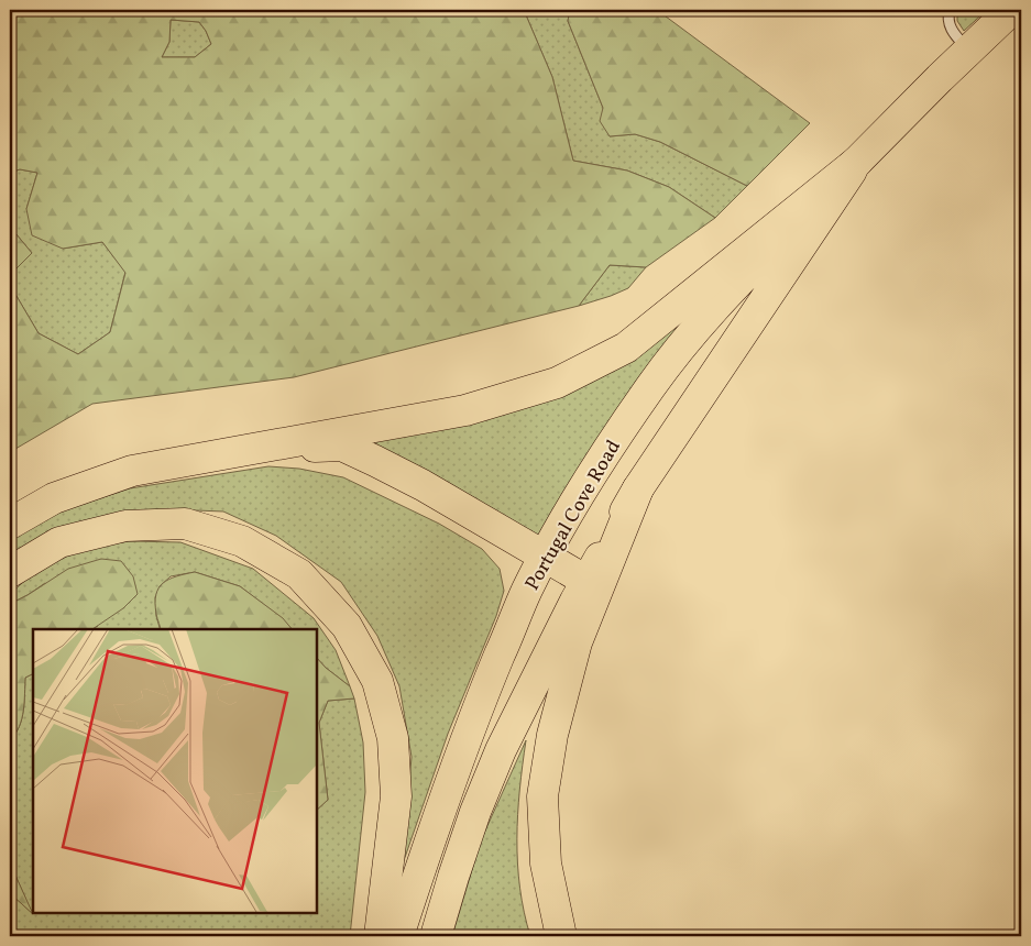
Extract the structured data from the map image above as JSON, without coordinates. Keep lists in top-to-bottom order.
{
  "streets": {
    "main road": ["Portugal Cove Road"]
  }
}
